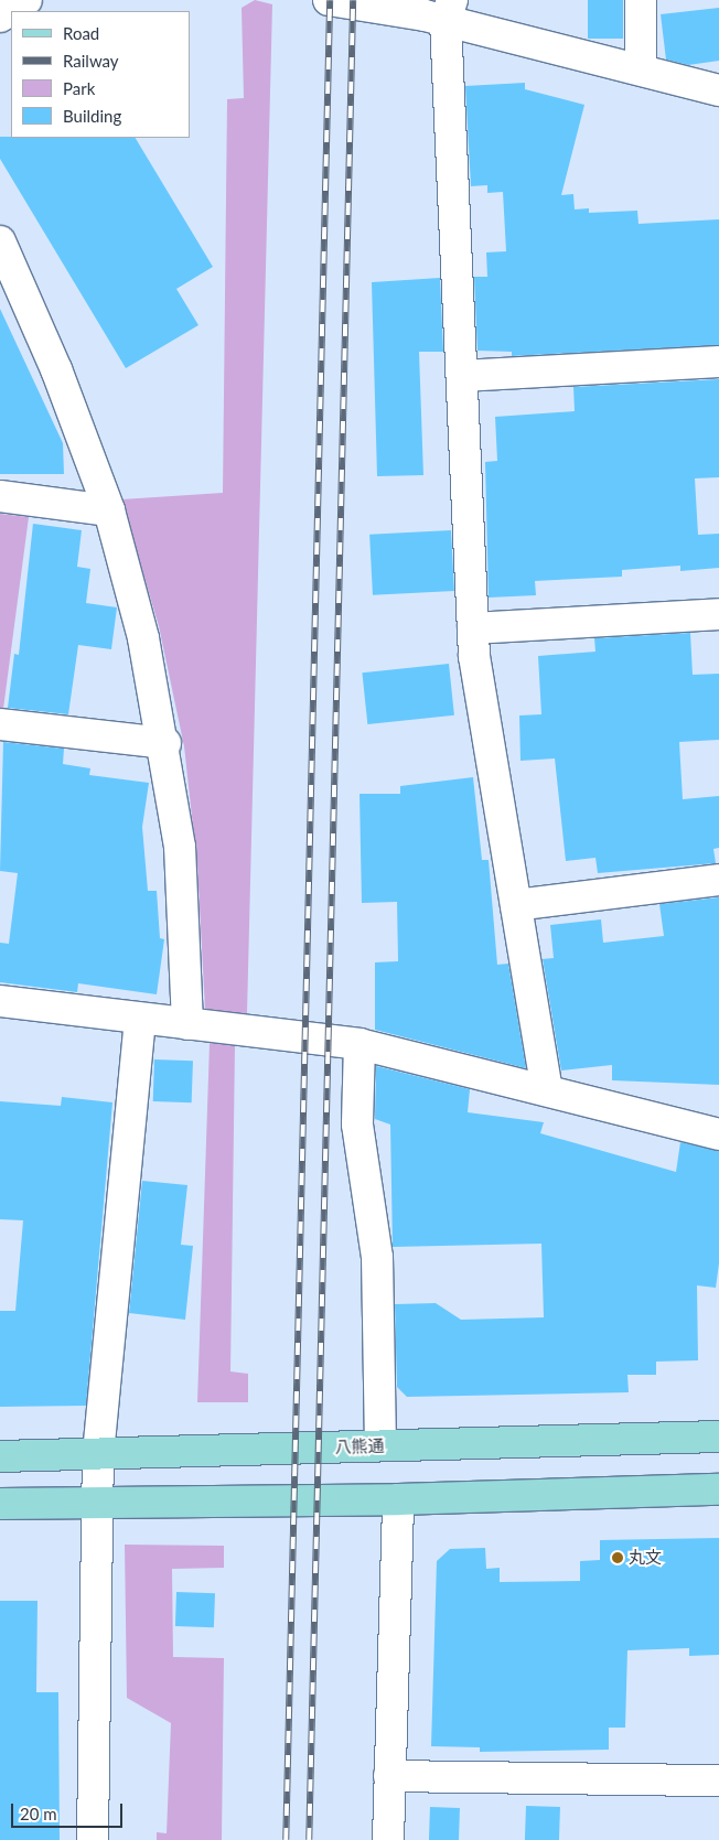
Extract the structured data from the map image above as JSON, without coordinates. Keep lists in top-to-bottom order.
{
  "streets": {
    "main road": ["八熊通"]
  },
  "places": ["丸文"],
  "legend": [
    "Road",
    "Railway",
    "Park",
    "Building"
  ],
  "scale_bar": "20 m"
}
